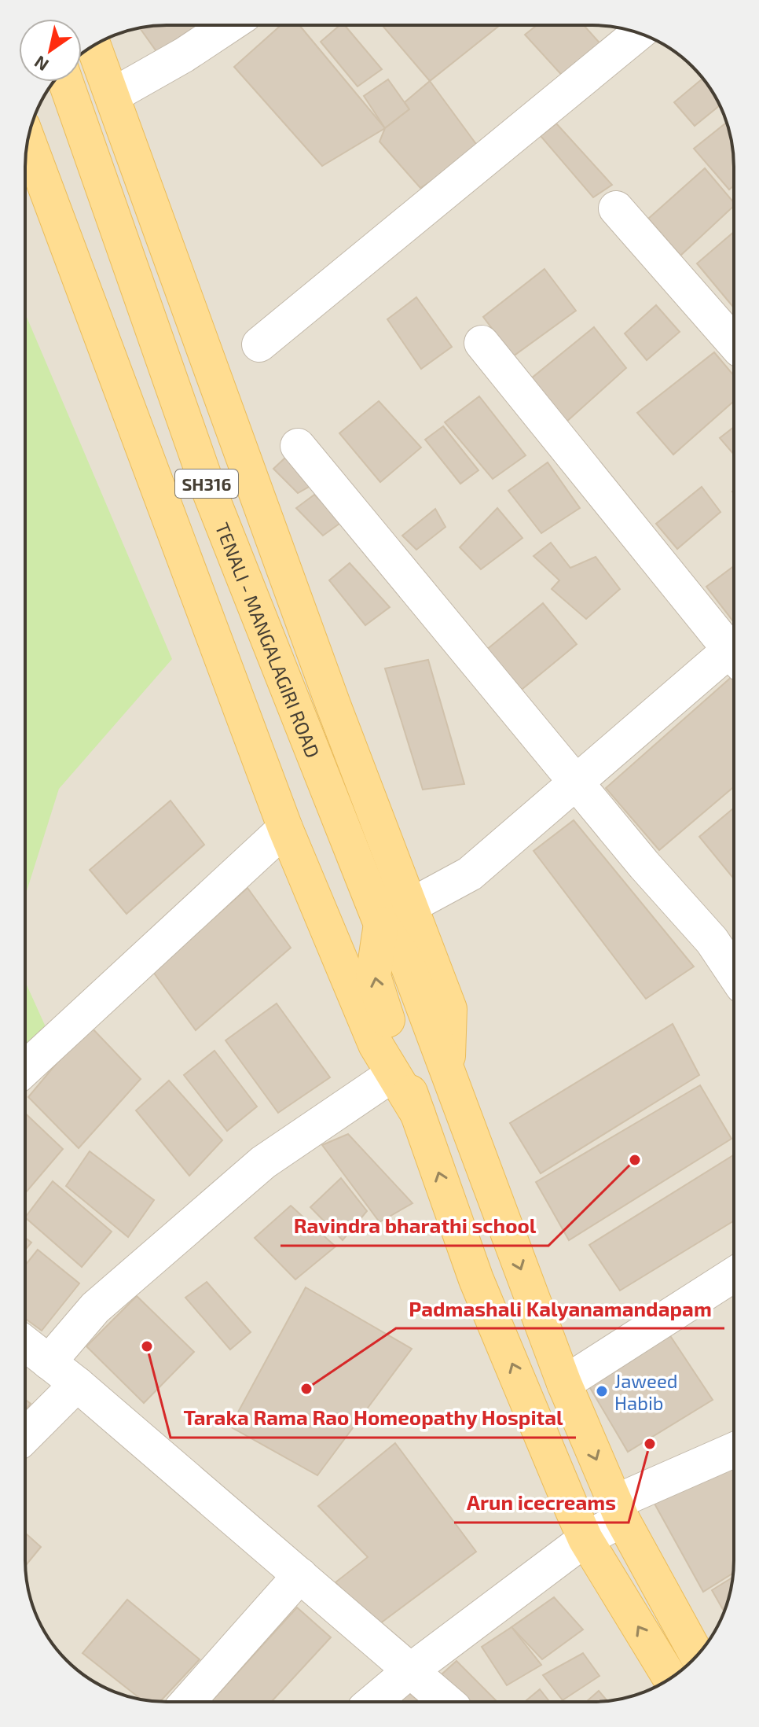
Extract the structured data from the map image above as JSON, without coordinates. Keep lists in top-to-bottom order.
{
  "streets": {
    "main road": ["SH316", "TENALI - MANGALAGIRI ROAD"]
  },
  "places": [
    "Ravindra bharathi school",
    "Taraka Rama Rao Homeopathy Hospital",
    "Padmashali Kalyanamandapam",
    "Jaweed Habib",
    "Arun icecreams"
  ],
  "north": "bottom left"
}
